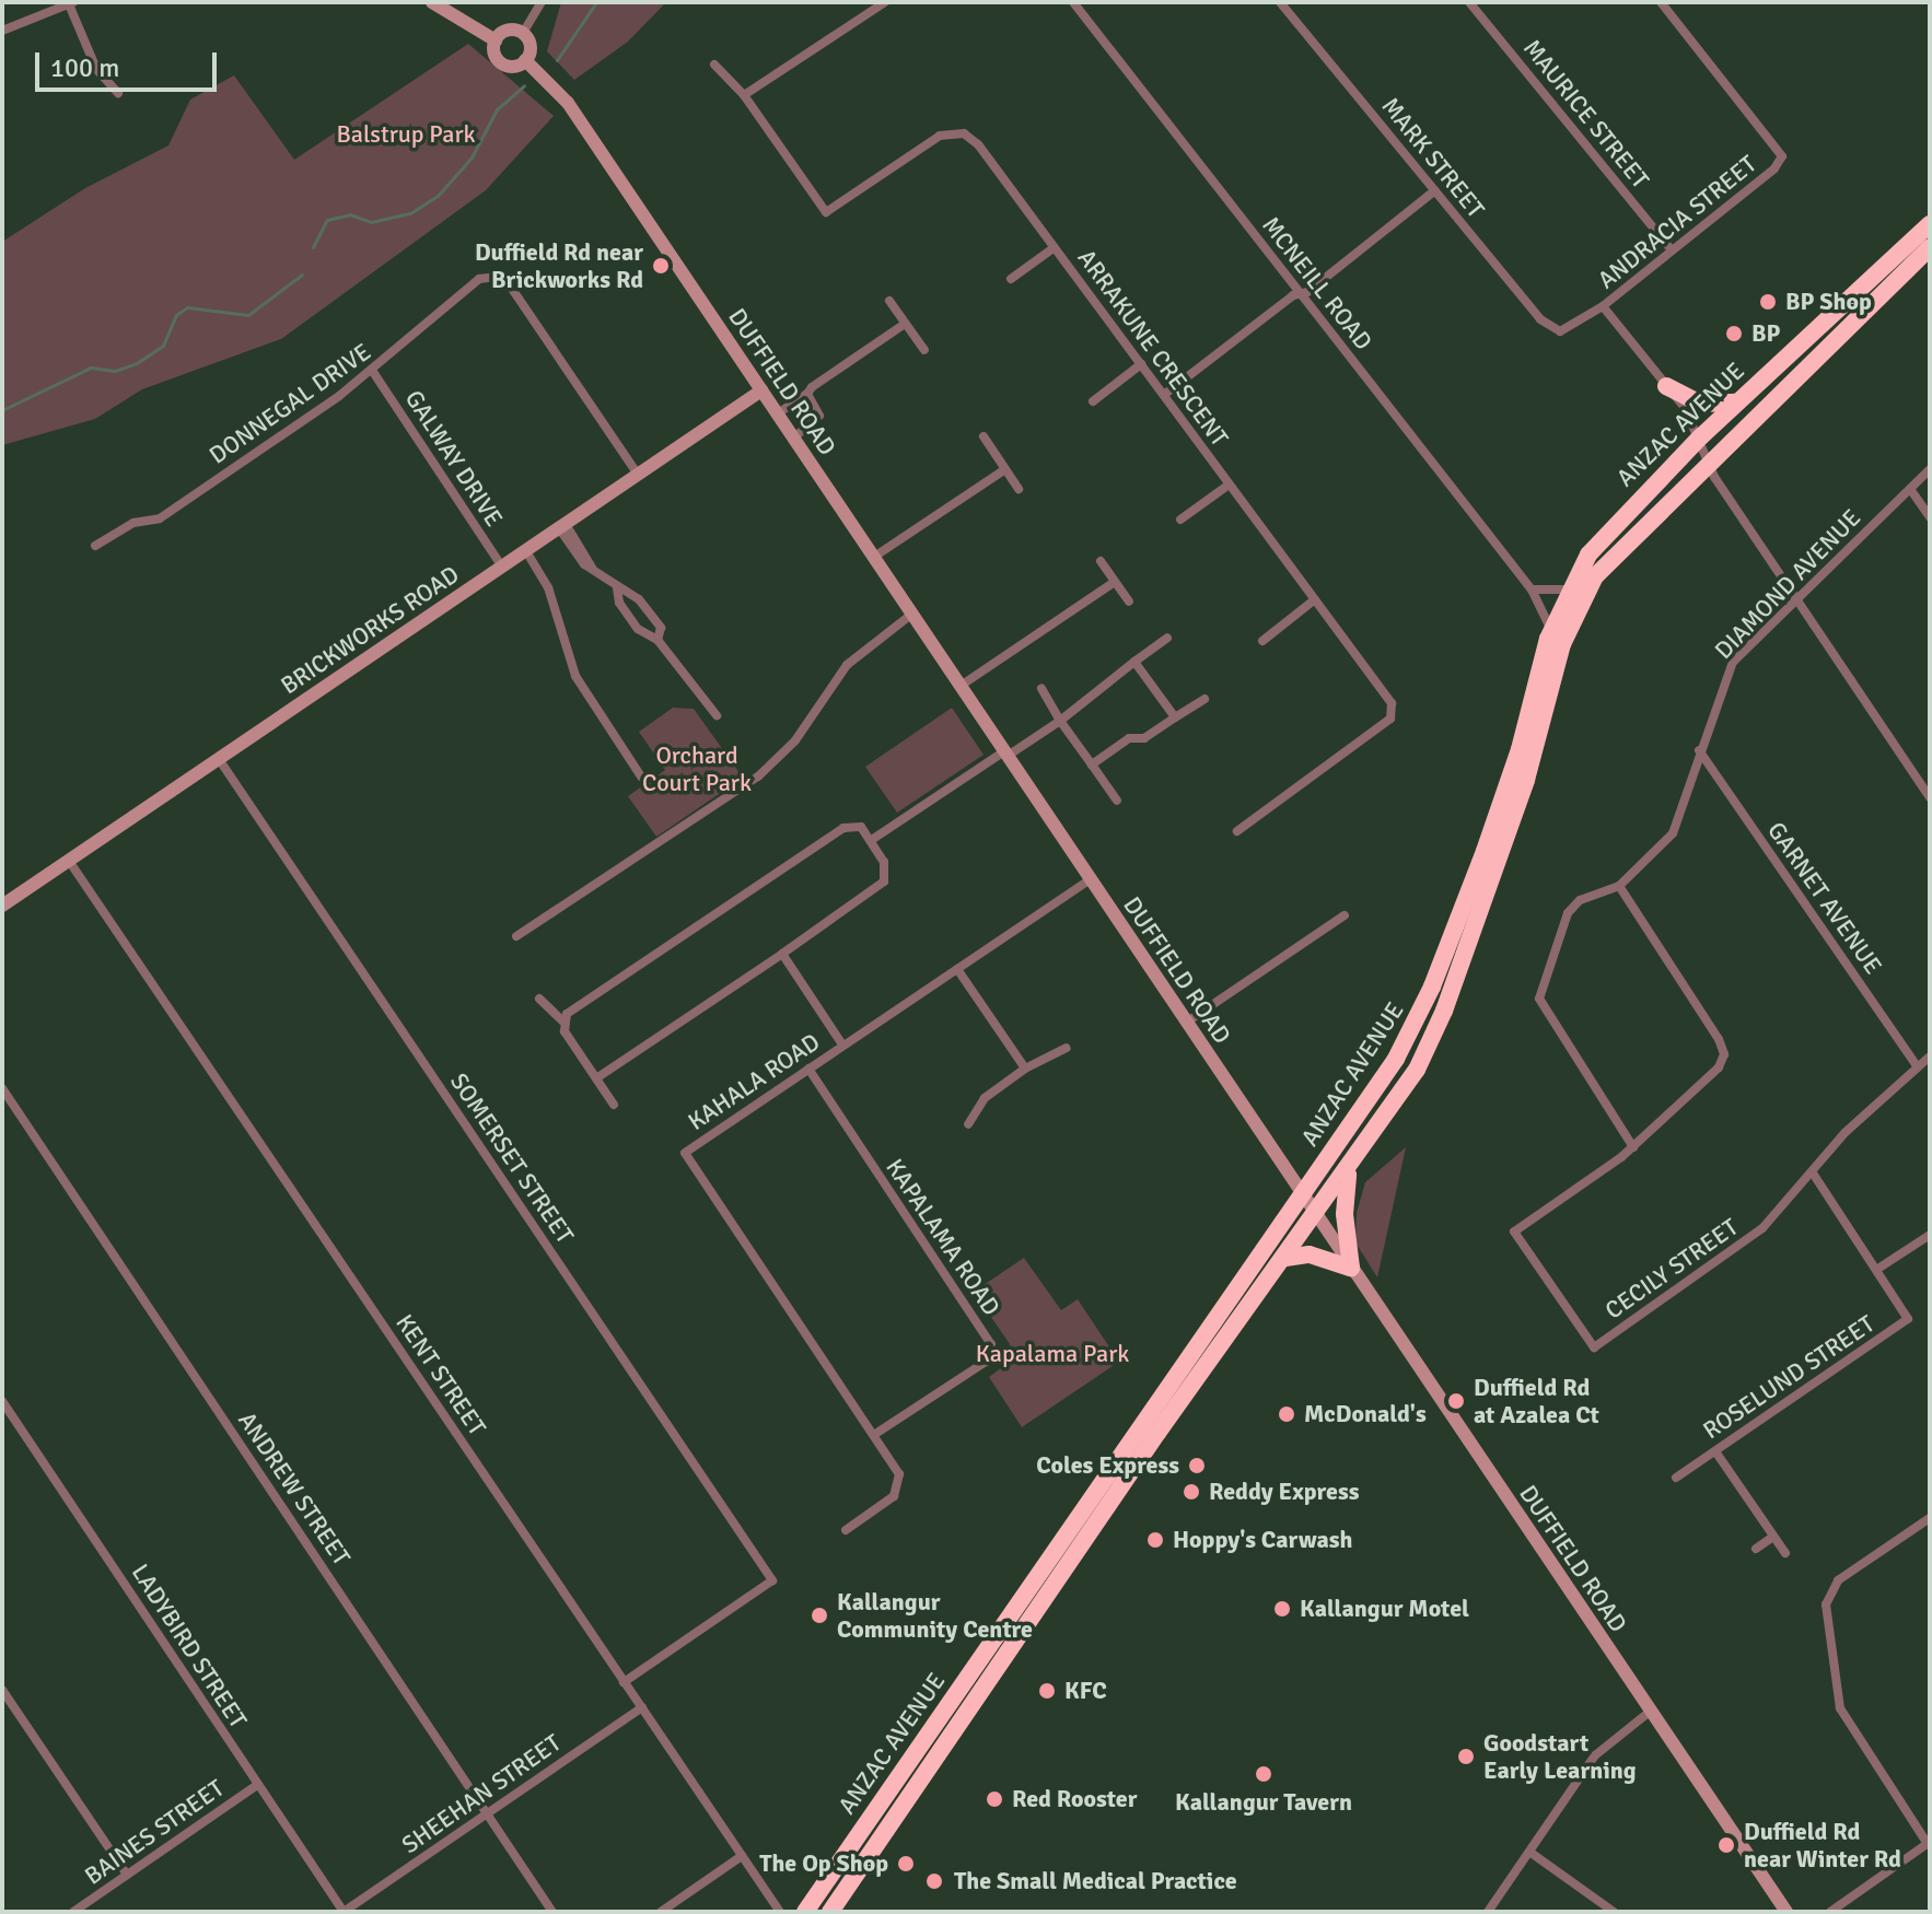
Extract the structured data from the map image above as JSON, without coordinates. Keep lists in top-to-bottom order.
{
  "streets": {
    "highway": ["ANZAC AVENUE"],
    "street": [
      "MAURICE STREET",
      "MARK STREET",
      "ANDRACIA STREET",
      "MCNEILL ROAD",
      "ARRAKUNE CRESCENT",
      "DUFFIELD ROAD",
      "DONNEGAL DRIVE",
      "GALWAY DRIVE",
      "DIAMOND AVENUE",
      "BRICKWORKS ROAD",
      "GARNET AVENUE",
      "KAHALA ROAD",
      "SOMERSET STREET",
      "KAPALAMA ROAD",
      "CECILY STREET",
      "KENT STREET",
      "ROSELUND STREET",
      "ANDREW STREET",
      "LADYBIRD STREET",
      "SHEEHAN STREET",
      "BAINES STREET"
    ]
  },
  "crossings": [
    ["MAURICE STREET", "ANDRACIA STREET"],
    ["MARK STREET", "ANDRACIA STREET"],
    ["MCNEILL ROAD", "ANZAC AVENUE"],
    ["DUFFIELD ROAD", "ANZAC AVENUE"],
    ["DUFFIELD ROAD", "BRICKWORKS ROAD"],
    ["DUFFIELD ROAD", "KAHALA ROAD"],
    ["DONNEGAL DRIVE", "GALWAY DRIVE"],
    ["DONNEGAL DRIVE", "BRICKWORKS ROAD"],
    ["GALWAY DRIVE", "BRICKWORKS ROAD"],
    ["DIAMOND AVENUE", "GARNET AVENUE"],
    ["BRICKWORKS ROAD", "SOMERSET STREET"],
    ["BRICKWORKS ROAD", "KENT STREET"],
    ["GARNET AVENUE", "CECILY STREET"],
    ["KAHALA ROAD", "KAPALAMA ROAD"],
    ["SOMERSET STREET", "KENT STREET"],
    ["CECILY STREET", "ROSELUND STREET"],
    ["KENT STREET", "SHEEHAN STREET"],
    ["ANDREW STREET", "SHEEHAN STREET"],
    ["LADYBIRD STREET", "SHEEHAN STREET"],
    ["LADYBIRD STREET", "BAINES STREET"]
  ],
  "parks": ["Balstrup Park", "Orchard Court Park", "Kapalama Park"],
  "places": [
    "Duffield Rd near Brickworks Rd",
    "BP Shop",
    "BP",
    "Duffield Rd at Azalea Ct",
    "McDonald's",
    "Coles Express",
    "Reddy Express",
    "Hoppy's Carwash",
    "Kallangur Motel",
    "Kallangur Community Centre",
    "KFC",
    "Goodstart Early Learning",
    "Kallangur Tavern",
    "Red Rooster",
    "Duffield Rd near Winter Rd",
    "The Op Shop",
    "The Small Medical Practice"
  ],
  "scale_bar": "100 m"
}
